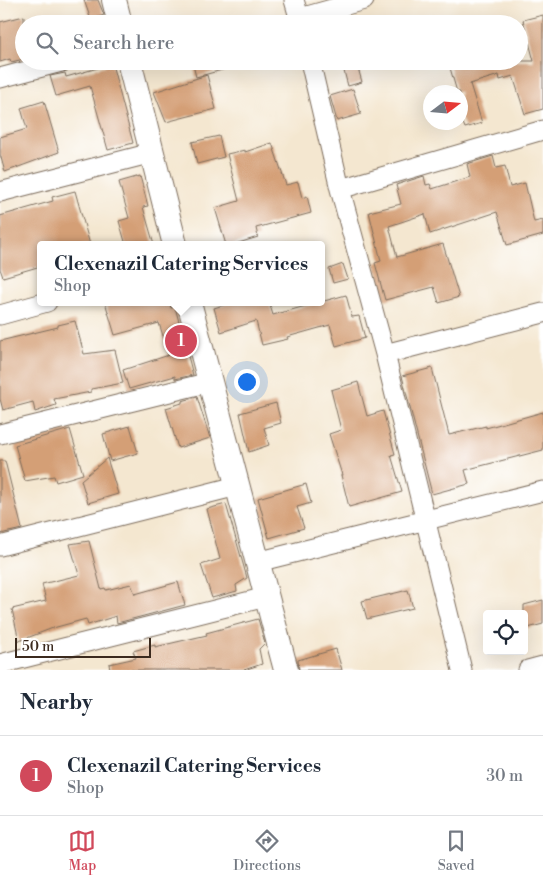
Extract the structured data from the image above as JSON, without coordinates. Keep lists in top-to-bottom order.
{
  "scale_bar": "50 m",
  "north": "right",
  "page": {
    "search": "Search here",
    "popup": ["Clexenazil Catering Services", "Shop"],
    "pins": "1",
    "scale": "50 m",
    "heading": "Nearby",
    "list": [
      {
        "mark": "1",
        "name": "Clexenazil Catering Services",
        "note": "Shop",
        "value": "30 m"
      }
    ],
    "nav": ["Map", "Directions", "Saved"]
  }
}
